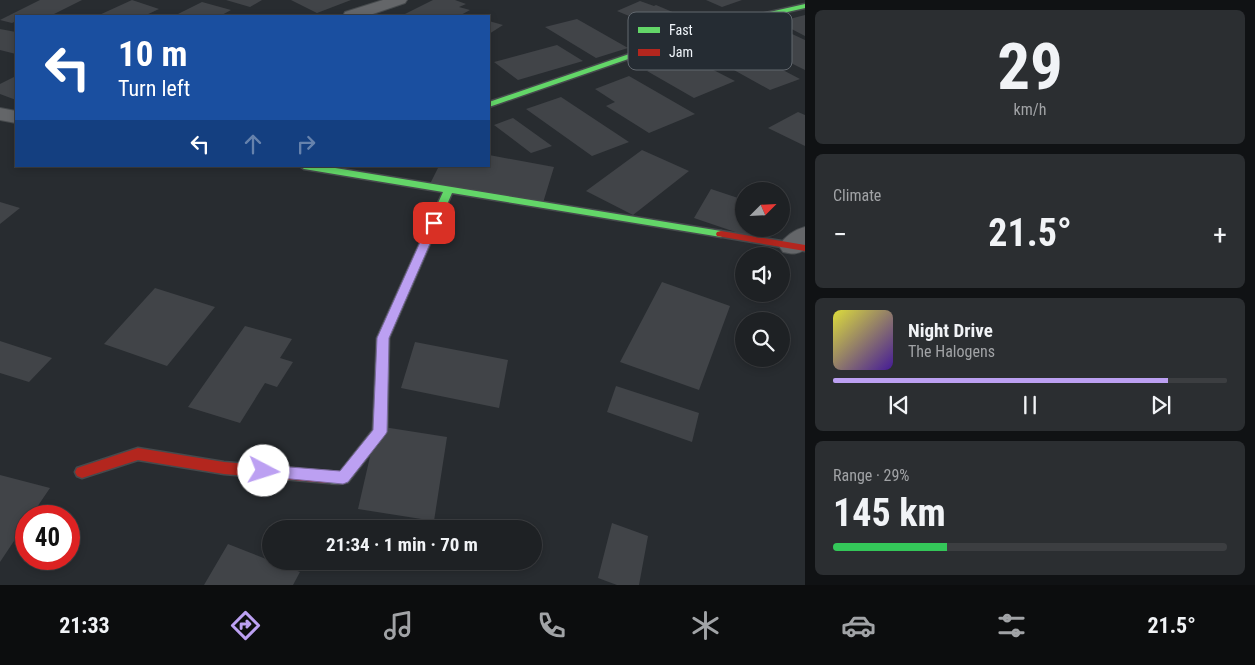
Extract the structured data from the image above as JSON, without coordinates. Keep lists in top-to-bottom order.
{
  "legend": ["Fast", "Jam"],
  "north": "top right",
  "page": {
    "tile": [
      ["29", "km/h"],
      "Climate",
      ["Range · 29%", "145 km"]
    ],
    "turn": ["10 m", "Turn left"],
    "heat": ["−", "21.5°", "+"],
    "song": ["Night Drive", "The Halogens"],
    "limit": "40",
    "trip": "21:34 · 1 min · 70 m",
    "tabs": ["21:33", "21.5°"]
  }
}
